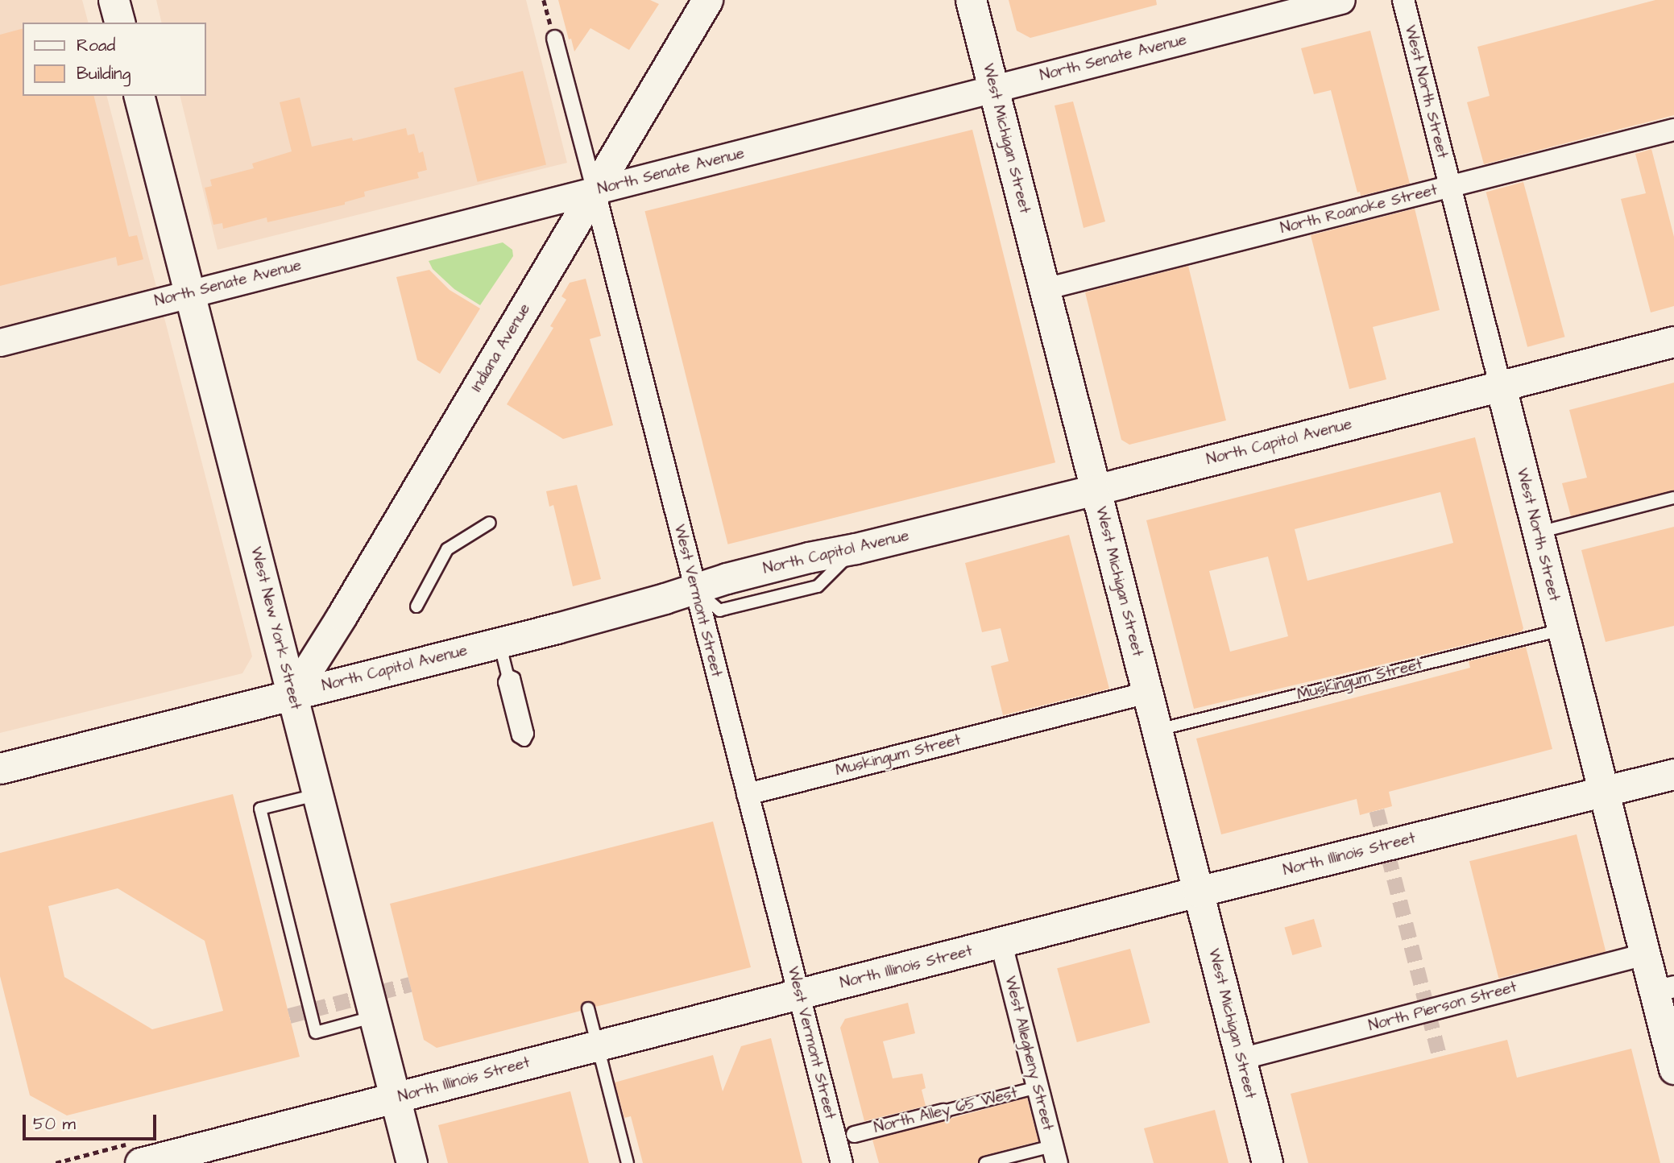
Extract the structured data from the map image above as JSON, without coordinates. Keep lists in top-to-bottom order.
{
  "streets": {
    "main road": [
      "West North Street",
      "West Michigan Street",
      "Indiana Avenue",
      "North Capitol Avenue",
      "West New York Street",
      "North Illinois Street"
    ],
    "street": [
      "North Senate Avenue",
      "North Roanoke Street",
      "West Vermont Street",
      "Muskingum Street",
      "North Pierson Street",
      "West Allegheny Street",
      "North Alley 65 West"
    ]
  },
  "crossings": [
    ["North Senate Avenue", "West Michigan Street"],
    ["North Senate Avenue", "Indiana Avenue"],
    ["North Senate Avenue", "West Vermont Street"],
    ["North Senate Avenue", "West New York Street"],
    ["West North Street", "North Roanoke Street"],
    ["West North Street", "North Capitol Avenue"],
    ["West North Street", "Muskingum Street"],
    ["West North Street", "North Illinois Street"],
    ["West North Street", "North Pierson Street"],
    ["West Michigan Street", "North Roanoke Street"],
    ["West Michigan Street", "North Capitol Avenue"],
    ["West Michigan Street", "Muskingum Street"],
    ["West Michigan Street", "North Illinois Street"],
    ["West Michigan Street", "North Pierson Street"],
    ["Indiana Avenue", "North Capitol Avenue"],
    ["Indiana Avenue", "West Vermont Street"],
    ["Indiana Avenue", "West New York Street"],
    ["North Capitol Avenue", "West Vermont Street"],
    ["North Capitol Avenue", "West New York Street"],
    ["West Vermont Street", "Muskingum Street"],
    ["West Vermont Street", "North Illinois Street"],
    ["West New York Street", "North Illinois Street"],
    ["North Illinois Street", "West Allegheny Street"],
    ["West Allegheny Street", "North Alley 65 West"]
  ],
  "legend": ["Road", "Building"],
  "scale_bar": "50 m"
}
